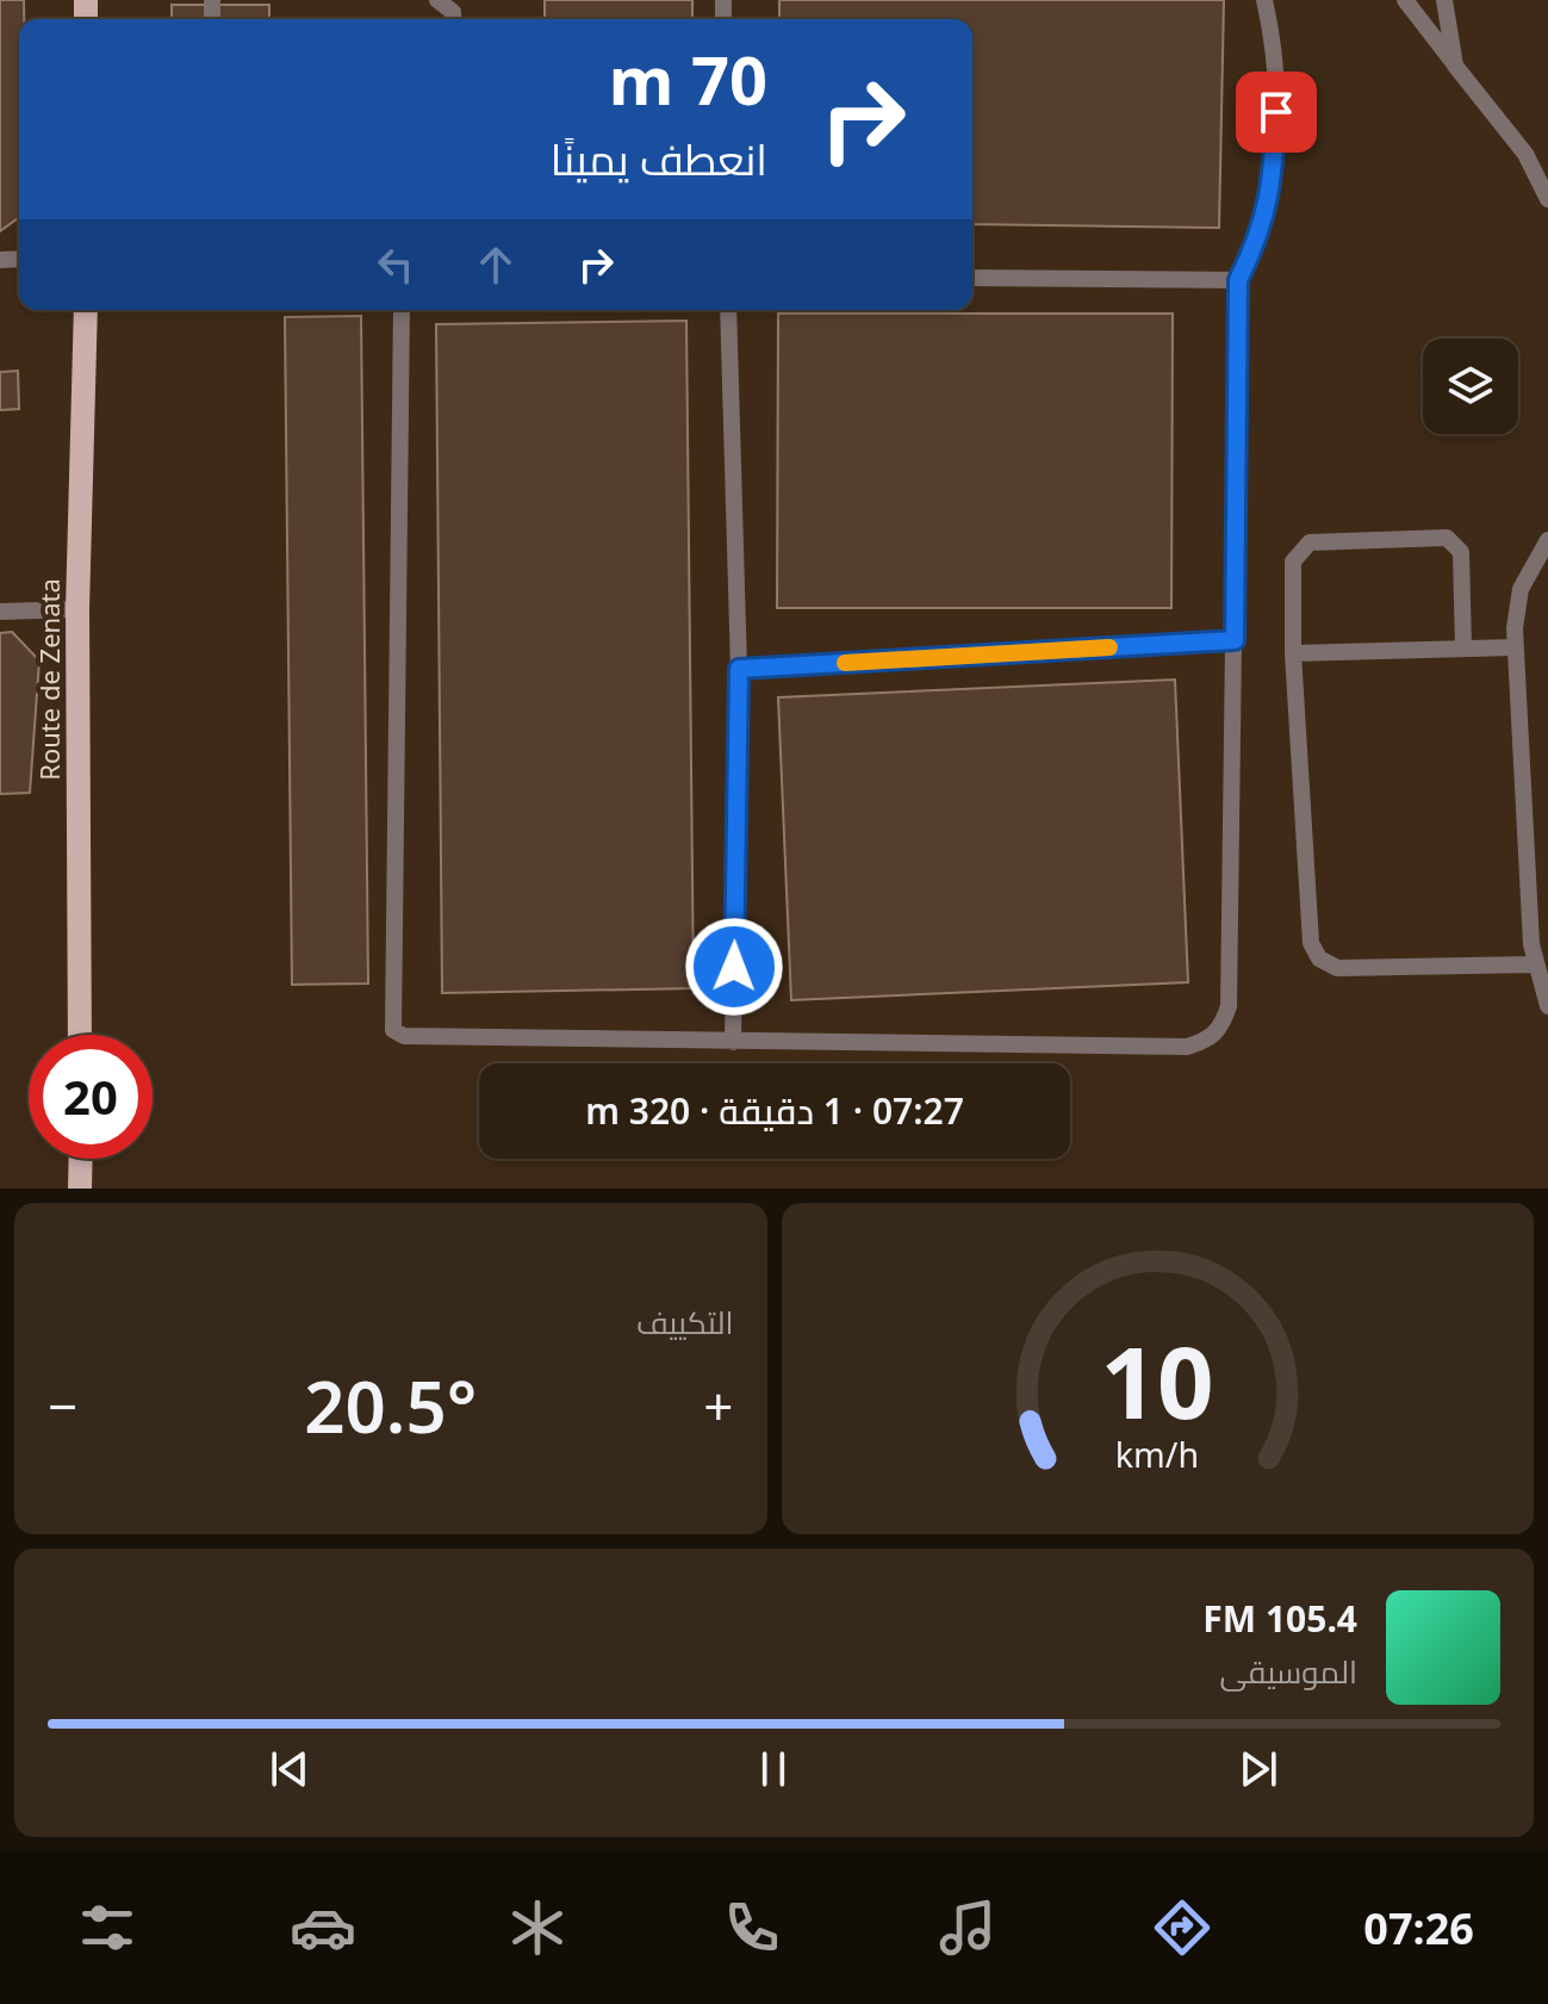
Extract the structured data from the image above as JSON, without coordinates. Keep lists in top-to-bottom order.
{
  "streets": {
    "main road": ["Route de Zenata"]
  },
  "page": {
    "turn": ["70 m", "انعطف يمينًا"],
    "limit": "20",
    "trip": "07:27 · 1 دقيقة · 320 m",
    "tile": "التكييف",
    "heat": ["−", "20.5°", "+"],
    "song": ["105.4 FM", "الموسيقى"],
    "tabs": "07:26",
    "gauge": ["10", "km/h"]
  }
}
